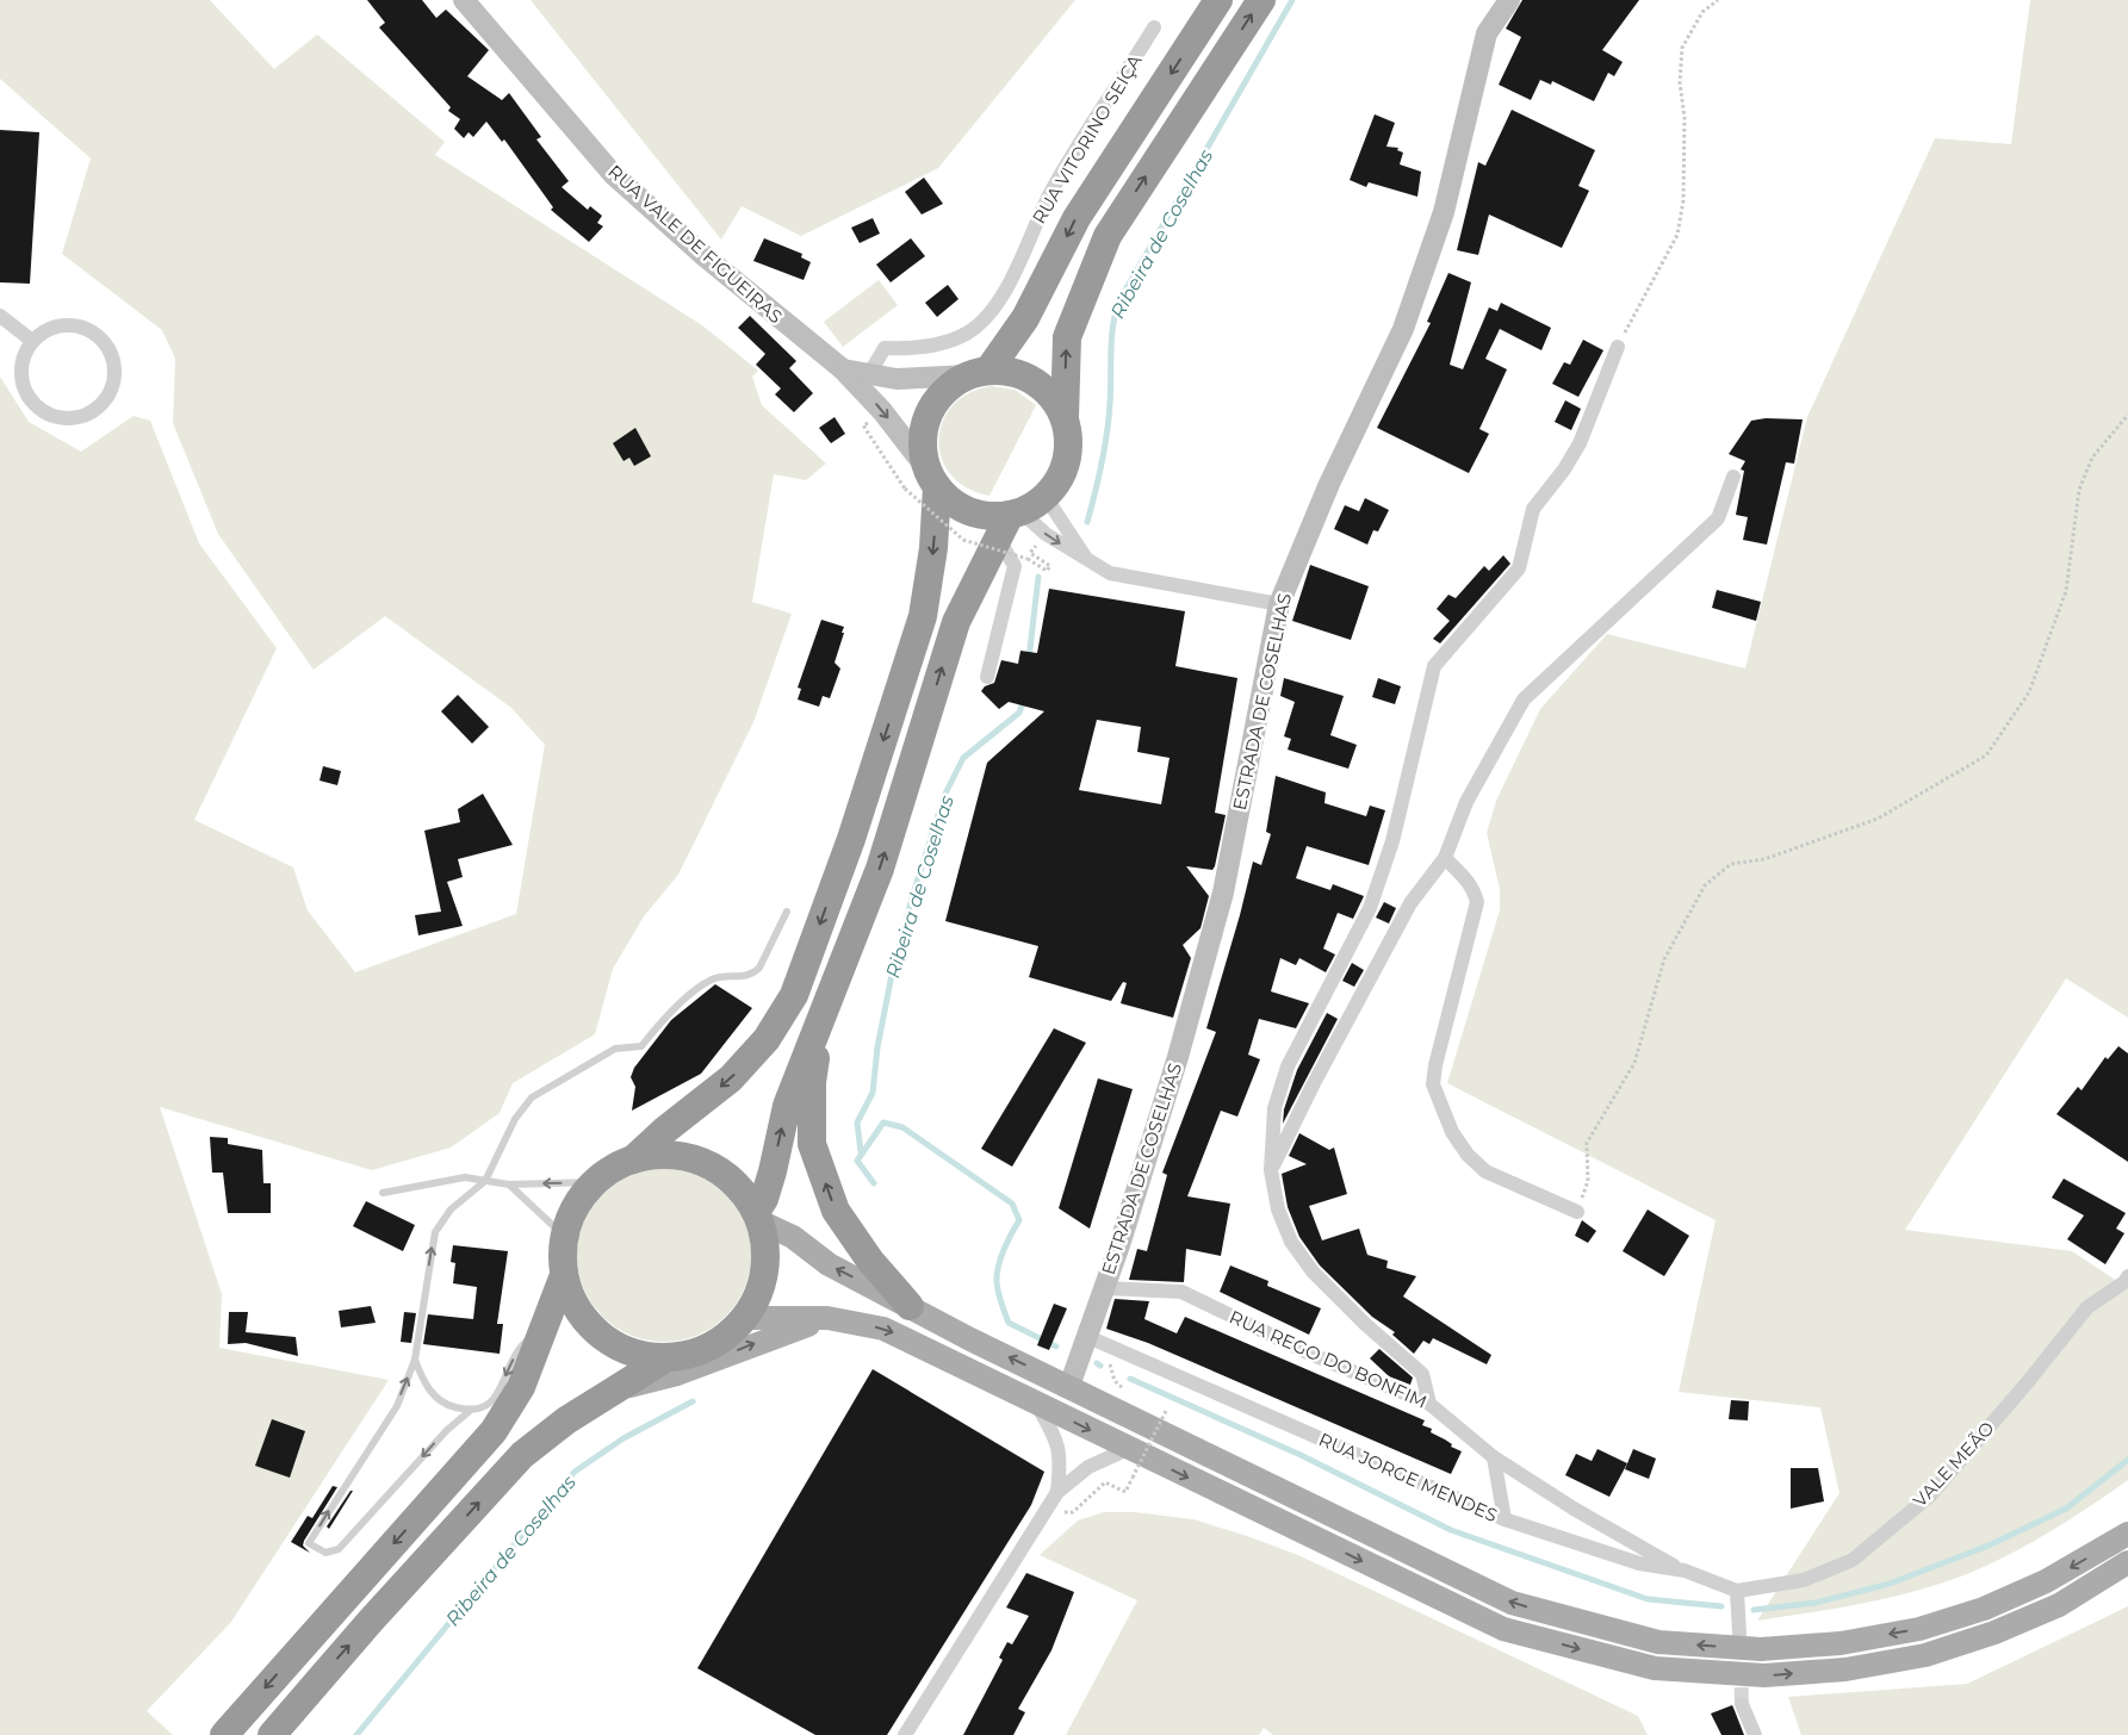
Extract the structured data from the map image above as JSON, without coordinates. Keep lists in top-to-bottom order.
{
  "streets": {
    "street": [
      "RUA VITORINO SEIÇA",
      "RUA VALE DE FIGUEIRAS",
      "ESTRADA DE COSELHAS",
      "RUA REGO DO BONFIM",
      "VALE MEÃO",
      "RUA JORGE MENDES"
    ]
  },
  "crossings": [
    ["RUA VITORINO SEIÇA", "RUA VALE DE FIGUEIRAS"],
    ["ESTRADA DE COSELHAS", "RUA REGO DO BONFIM"],
    ["ESTRADA DE COSELHAS", "RUA JORGE MENDES"],
    ["RUA REGO DO BONFIM", "RUA JORGE MENDES"],
    ["VALE MEÃO", "RUA JORGE MENDES"]
  ],
  "water": ["Ribeira de Coselhas"]
}
